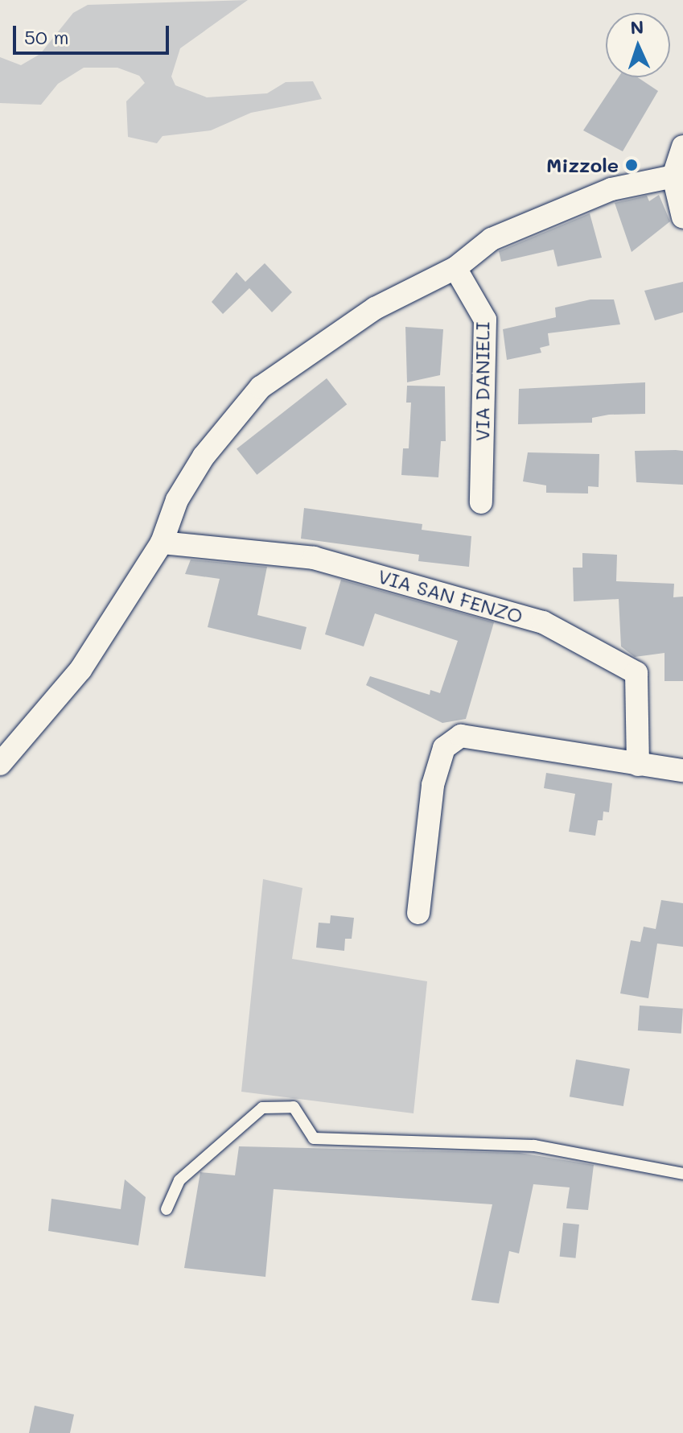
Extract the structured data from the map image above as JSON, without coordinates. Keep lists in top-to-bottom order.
{
  "streets": {
    "street": ["VIA DANIELI", "VIA SAN FENZO"]
  },
  "places": ["Mizzole"],
  "scale_bar": "50 m",
  "north": "top"
}
